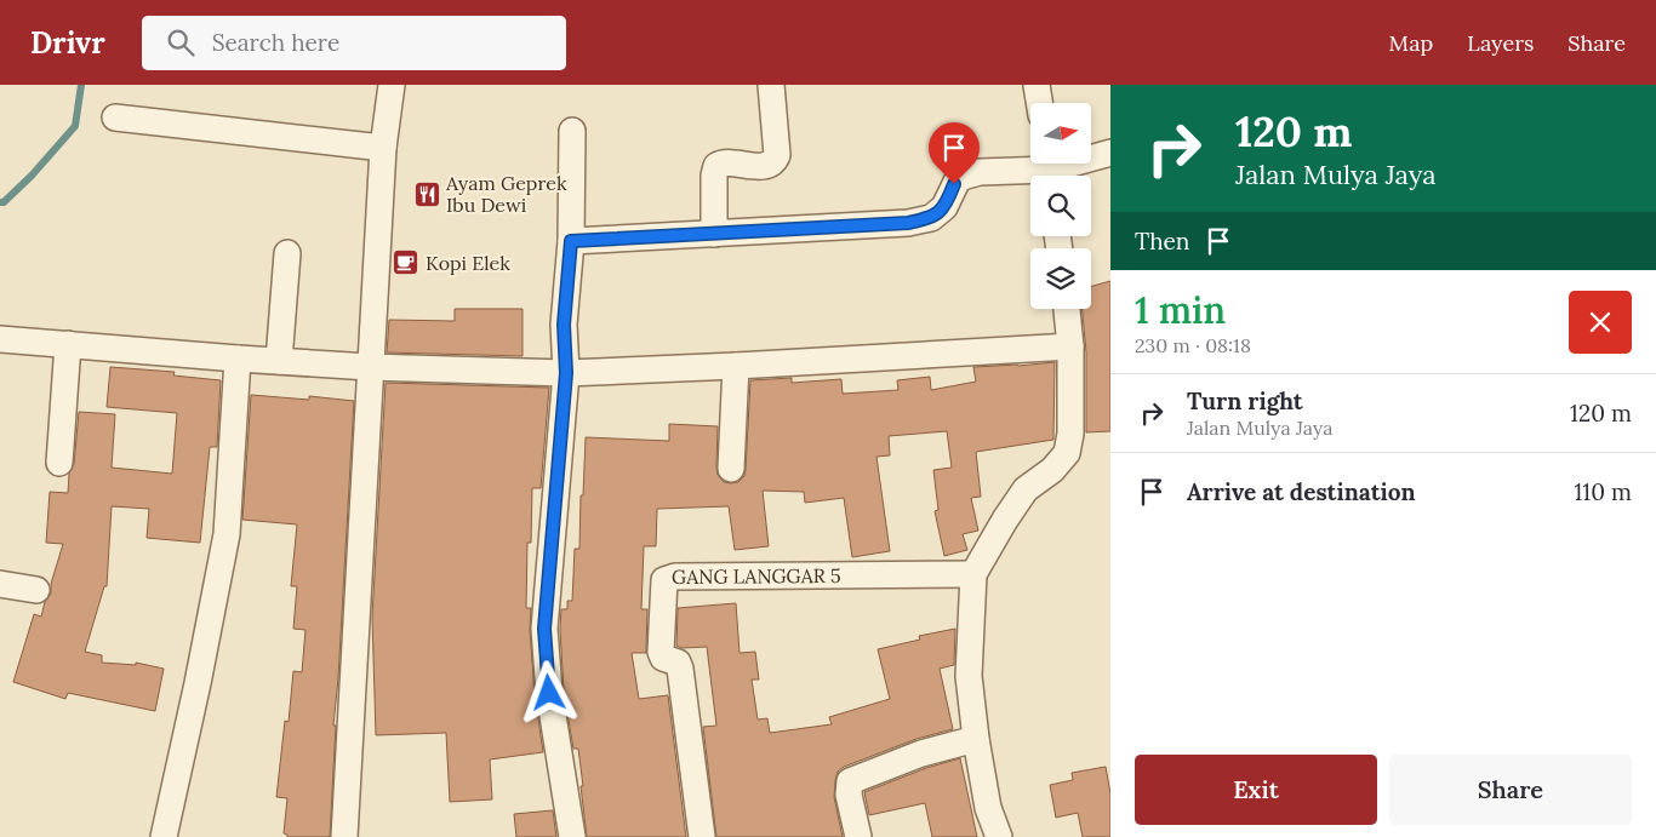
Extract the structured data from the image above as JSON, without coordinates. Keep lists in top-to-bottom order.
{
  "streets": {
    "street": ["GANG LANGGAR 5"]
  },
  "places": {
    "restaurant": ["Ayam Geprek Ibu Dewi"],
    "cafe": ["Kopi Elek"]
  },
  "north": "right",
  "page": {
    "header": "Drivr",
    "search": "Search here",
    "nav": ["Map", "Layers", "Share"],
    "turn": ["120 m", "Jalan Mulya Jaya"],
    "then": "Then",
    "heading": ["1 min", "230 m · 08:18"],
    "list": [
      {
        "name": "Turn right",
        "note": "Jalan Mulya Jaya",
        "value": "120 m"
      },
      {
        "name": "Arrive at destination",
        "value": "110 m"
      }
    ],
    "buttons": ["Exit", "Share"]
  }
}
